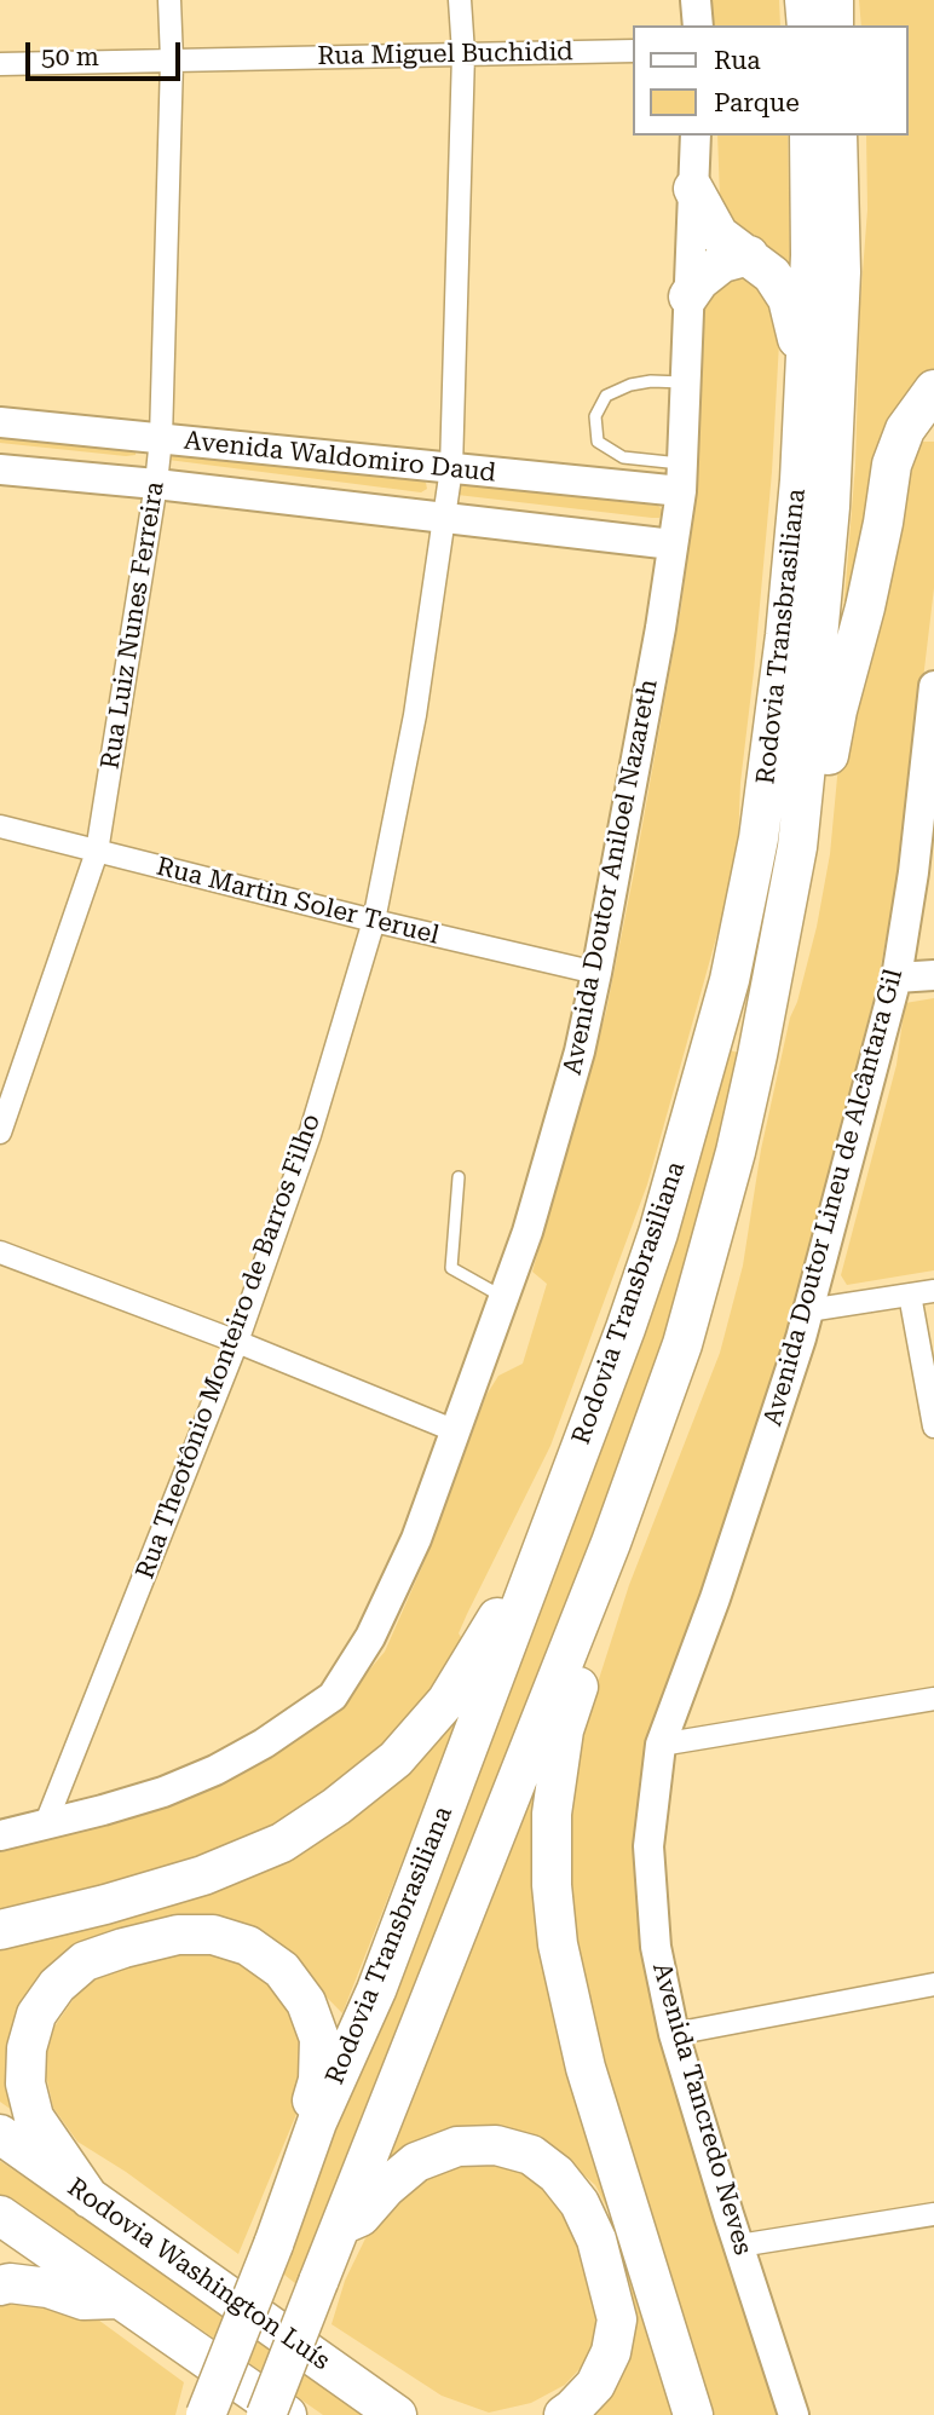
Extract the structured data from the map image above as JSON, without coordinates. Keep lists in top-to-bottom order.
{
  "streets": {
    "highway": ["Rodovia Transbrasiliana", "Rodovia Washington Luís"],
    "main road": [
      "Avenida Waldomiro Daud",
      "Avenida Doutor Aniloel Nazareth",
      "Avenida Doutor Lineu de Alcântara Gil",
      "Avenida Tancredo Neves"
    ],
    "street": [
      "Rua Miguel Buchidid",
      "Rua Luiz Nunes Ferreira",
      "Rua Martin Soler Teruel",
      "Rua Theotônio Monteiro de Barros Filho"
    ]
  },
  "crossings": [
    ["Rua Miguel Buchidid", "Rua Luiz Nunes Ferreira"],
    ["Rua Miguel Buchidid", "Rua Theotônio Monteiro de Barros Filho"],
    ["Avenida Waldomiro Daud", "Rua Luiz Nunes Ferreira"],
    ["Avenida Waldomiro Daud", "Avenida Doutor Aniloel Nazareth"],
    ["Avenida Waldomiro Daud", "Rua Theotônio Monteiro de Barros Filho"],
    ["Rua Luiz Nunes Ferreira", "Rua Martin Soler Teruel"],
    ["Avenida Doutor Aniloel Nazareth", "Rua Martin Soler Teruel"],
    ["Avenida Doutor Aniloel Nazareth", "Rua Theotônio Monteiro de Barros Filho"],
    ["Rua Martin Soler Teruel", "Rua Theotônio Monteiro de Barros Filho"],
    ["Avenida Doutor Lineu de Alcântara Gil", "Avenida Tancredo Neves"]
  ],
  "legend": ["Rua", "Parque"],
  "scale_bar": "50 m"
}
